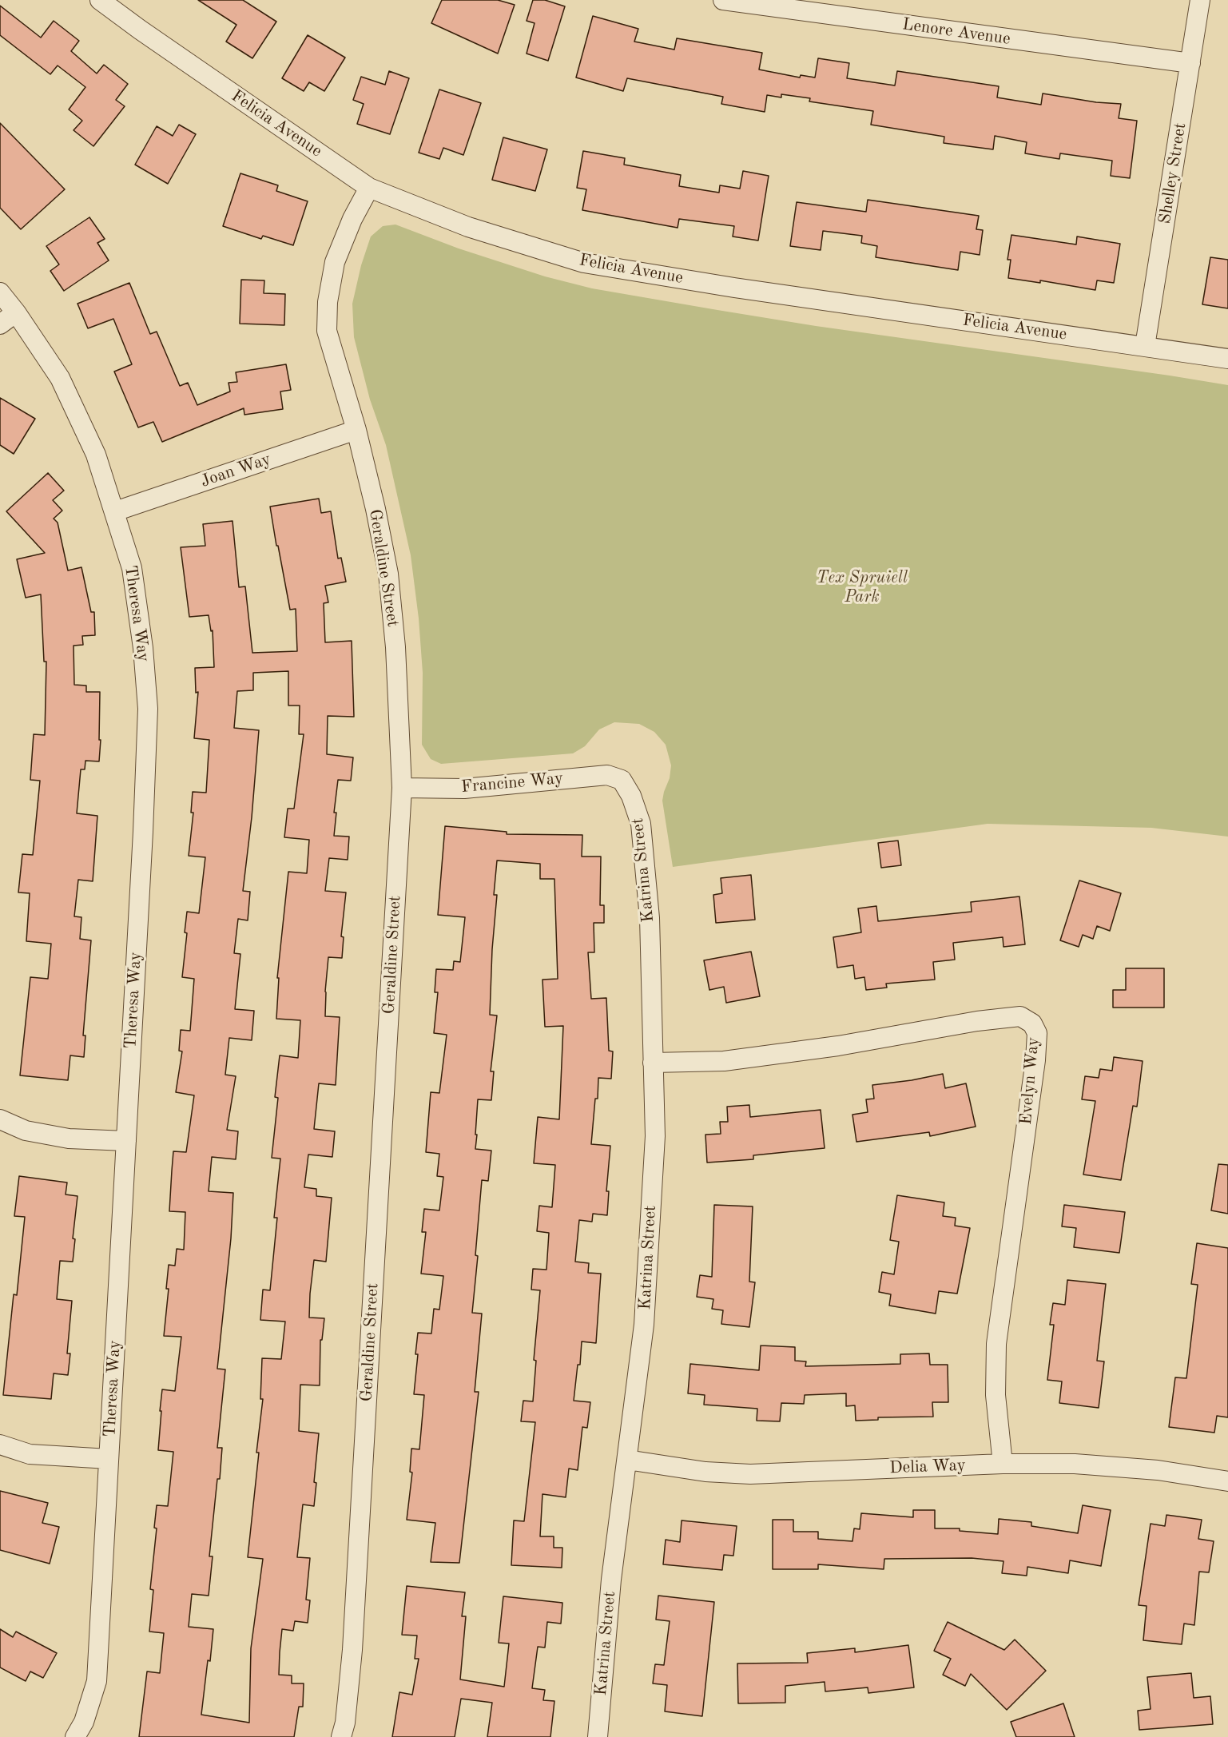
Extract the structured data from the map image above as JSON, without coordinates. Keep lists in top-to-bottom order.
{
  "streets": {
    "street": [
      "Lenore Avenue",
      "Felicia Avenue",
      "Shelley Street",
      "Joan Way",
      "Geraldine Street",
      "Theresa Way",
      "Francine Way",
      "Katrina Street",
      "Evelyn Way",
      "Delia Way"
    ]
  },
  "crossings": [
    ["Lenore Avenue", "Shelley Street"],
    ["Felicia Avenue", "Shelley Street"],
    ["Felicia Avenue", "Geraldine Street"],
    ["Joan Way", "Geraldine Street"],
    ["Joan Way", "Theresa Way"],
    ["Geraldine Street", "Francine Way"],
    ["Francine Way", "Katrina Street"],
    ["Katrina Street", "Evelyn Way"],
    ["Katrina Street", "Delia Way"],
    ["Evelyn Way", "Delia Way"]
  ],
  "parks": ["Tex Spruiell Park"]
}
